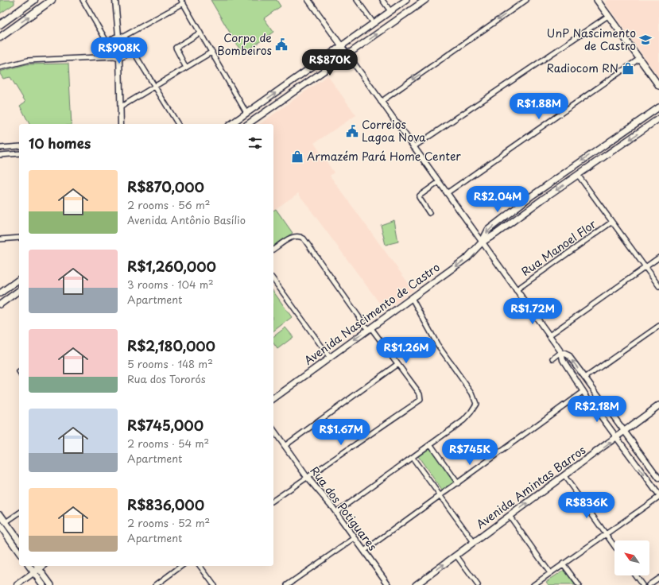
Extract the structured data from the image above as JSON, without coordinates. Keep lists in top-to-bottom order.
{
  "streets": {
    "main road": ["Avenida Nascimento de Castro", "Avenida Amintas Barros"],
    "street": ["Rua Manoel Flor", "Rua dos Potiguares"]
  },
  "one_way": ["Avenida Amintas Barros"],
  "places": {
    "school or university": ["UnP Nascimento de Castro"],
    "public building": ["Corpo de Bombeiros", "Correios Lagoa Nova"],
    "shop": ["Radiocom RN", "Armazém Pará Home Center"]
  },
  "north": "top left",
  "page": {
    "price": [
      "R$908K",
      "R$870K",
      "R$1.88M",
      "R$2.04M",
      "R$1.72M",
      "R$1.26M",
      "R$2.18M",
      "R$1.67M",
      "R$745K",
      "R$836K"
    ],
    "heading": "10 homes",
    "list": [
      {
        "name": "R$870,000",
        "note": "2 rooms · 56 m² · Avenida Antônio Basílio"
      },
      {
        "name": "R$1,260,000",
        "note": "3 rooms · 104 m² · Apartment"
      },
      {
        "name": "R$2,180,000",
        "note": "5 rooms · 148 m² · Rua dos Tororós"
      },
      {
        "name": "R$745,000",
        "note": "2 rooms · 54 m² · Apartment"
      },
      {
        "name": "R$836,000",
        "note": "2 rooms · 52 m² · Apartment"
      }
    ]
  }
}
